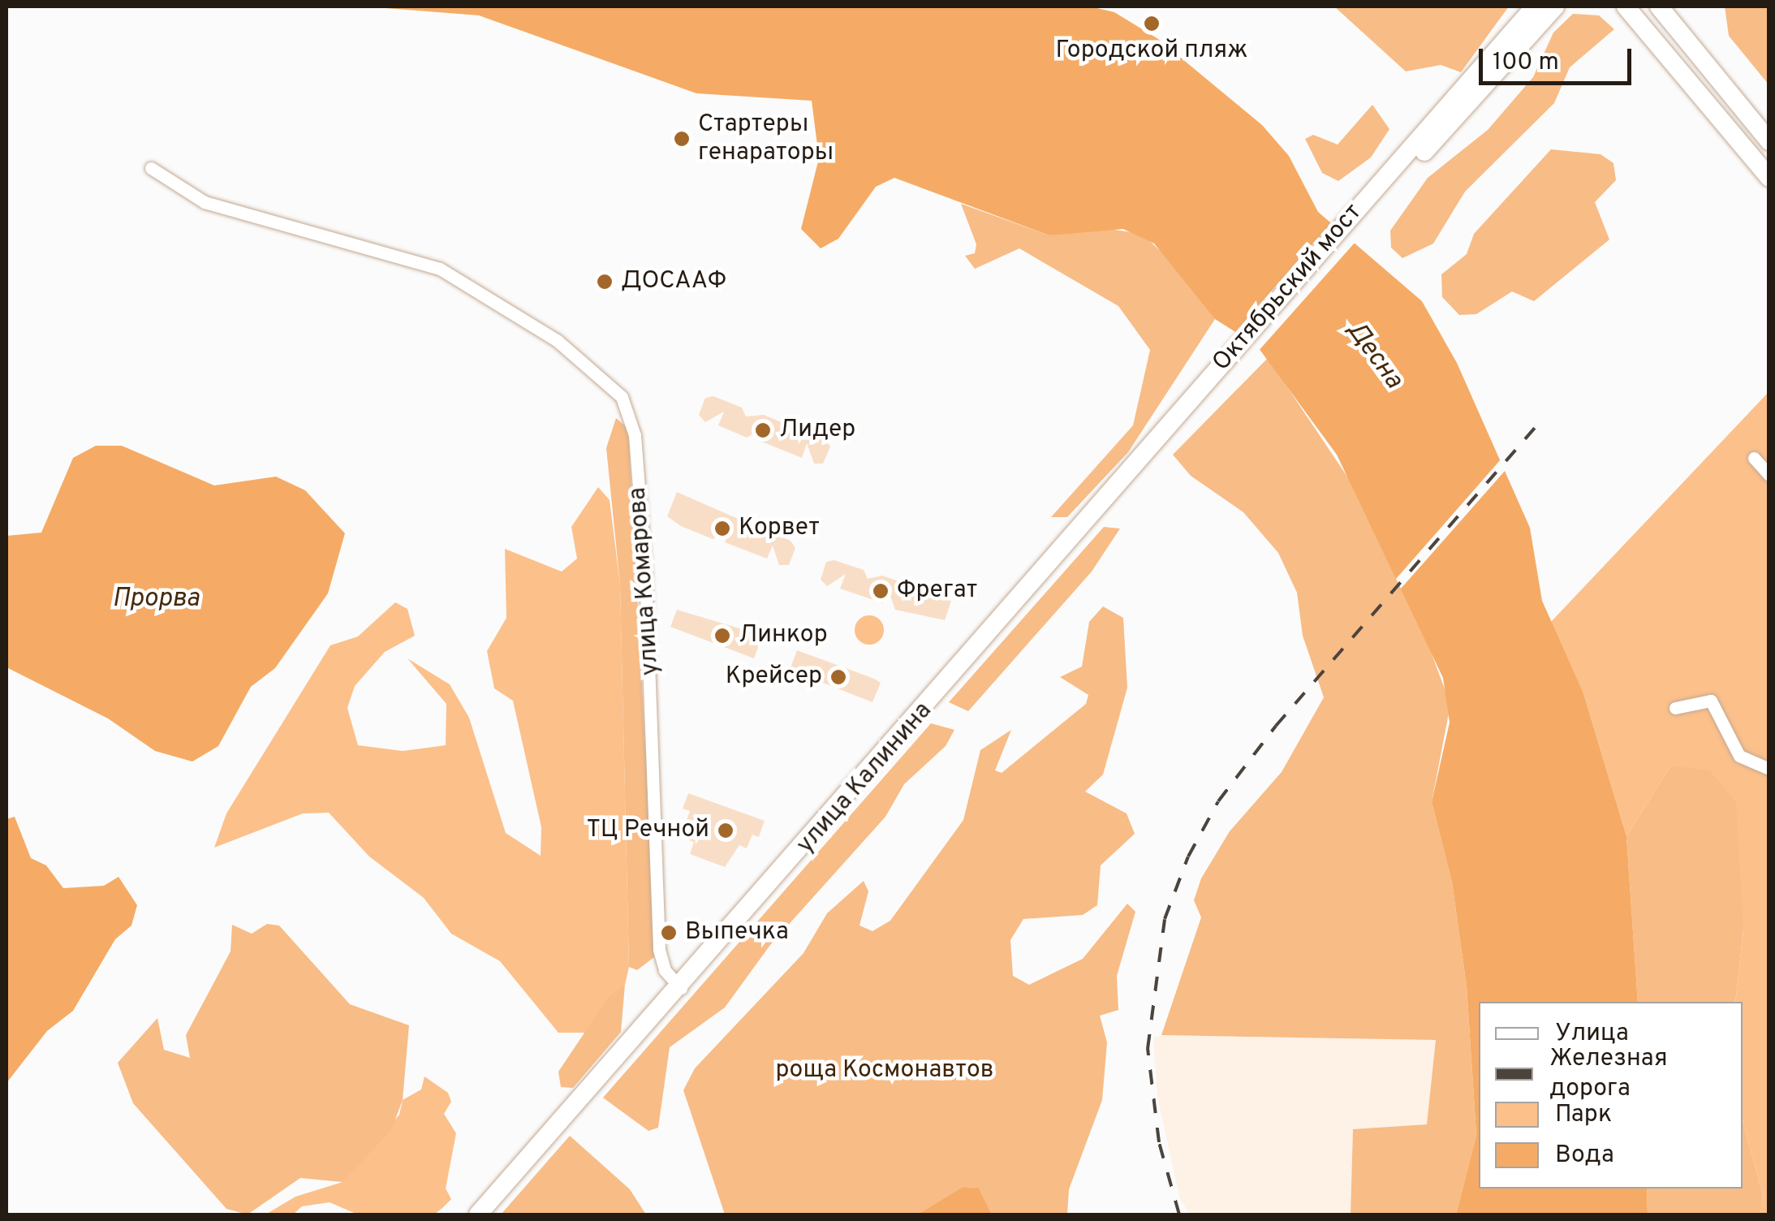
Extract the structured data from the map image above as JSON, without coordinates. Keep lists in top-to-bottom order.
{
  "streets": {
    "main road": ["Октябрьский мост", "улица Калинина"],
    "street": ["улица Комарова"]
  },
  "crossings": [
    ["Октябрьский мост", "улица Калинина"],
    ["улица Комарова", "улица Калинина"]
  ],
  "water": ["Десна", "Прорва"],
  "parks": ["роща Космонавтов"],
  "places": [
    "Городской пляж",
    "Стартеры генараторы",
    "ДОСААФ",
    "Лидер",
    "Корвет",
    "Фрегат",
    "Линкор",
    "Крейсер",
    "ТЦ Речной",
    "Выпечка"
  ],
  "legend": [
    "Улица",
    "Железная дорога",
    "Парк",
    "Вода"
  ],
  "scale_bar": "100 m"
}
